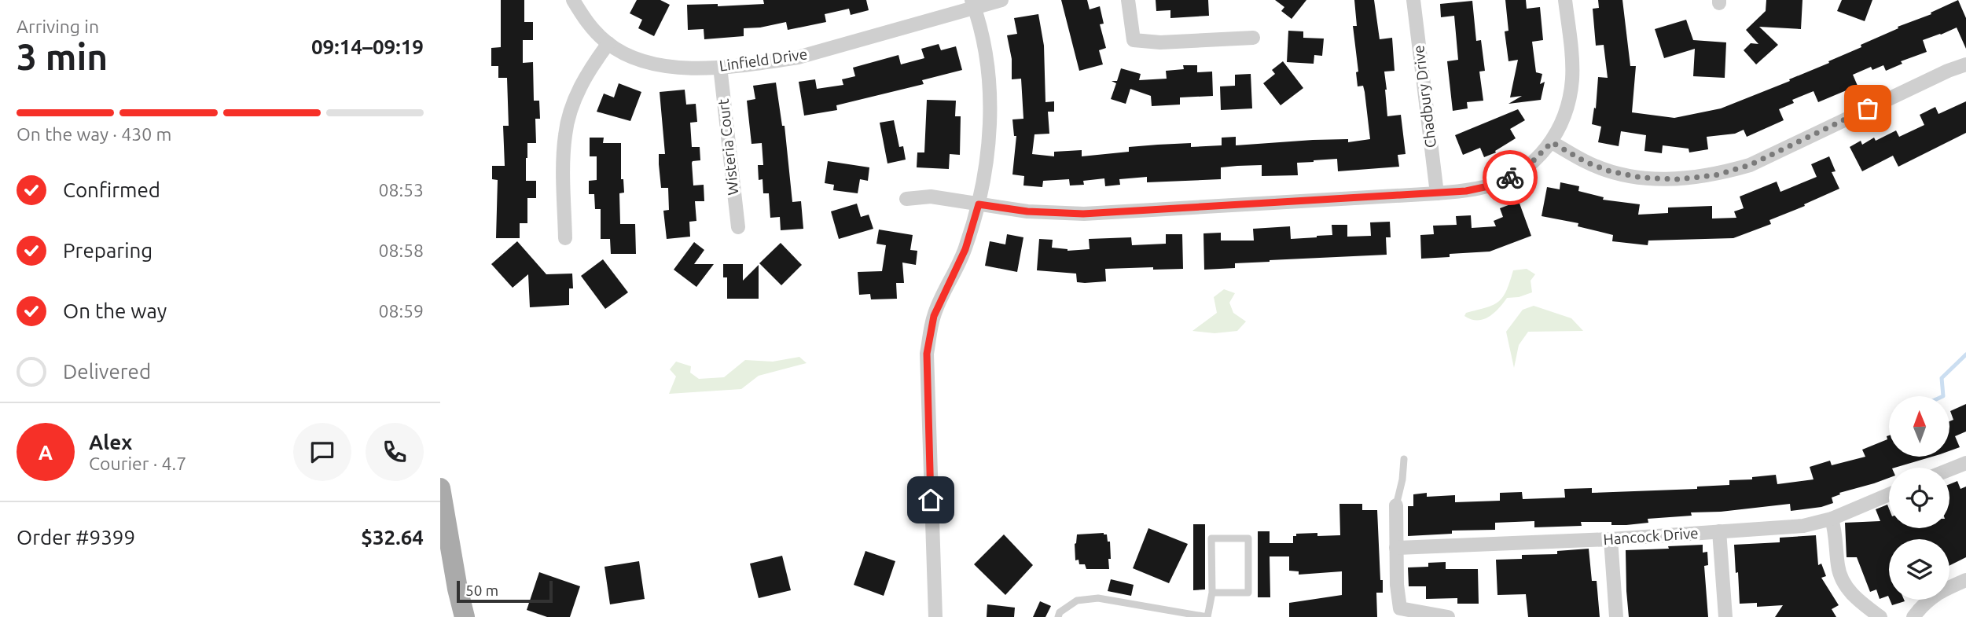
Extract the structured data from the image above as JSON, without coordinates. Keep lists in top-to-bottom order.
{
  "streets": {
    "street": [
      "Linfield Drive",
      "Chadbury Drive",
      "Wisteria Court",
      "Hancock Drive"
    ]
  },
  "crossings": [
    ["Linfield Drive", "Wisteria Court"]
  ],
  "scale_bar": "50 m",
  "north": "top",
  "page": {
    "heading": ["3 min", "Arriving in", "09:14–09:19"],
    "panel": [
      "Alex",
      "Courier · 4.7",
      "Order #9399",
      "$32.64"
    ],
    "bar": "On the way · 430 m",
    "list": [
      ["Confirmed", "08:53"],
      ["Preparing", "08:58"],
      ["On the way", "08:59"],
      "Delivered"
    ],
    "round": "A",
    "scale": "50 m"
  }
}
